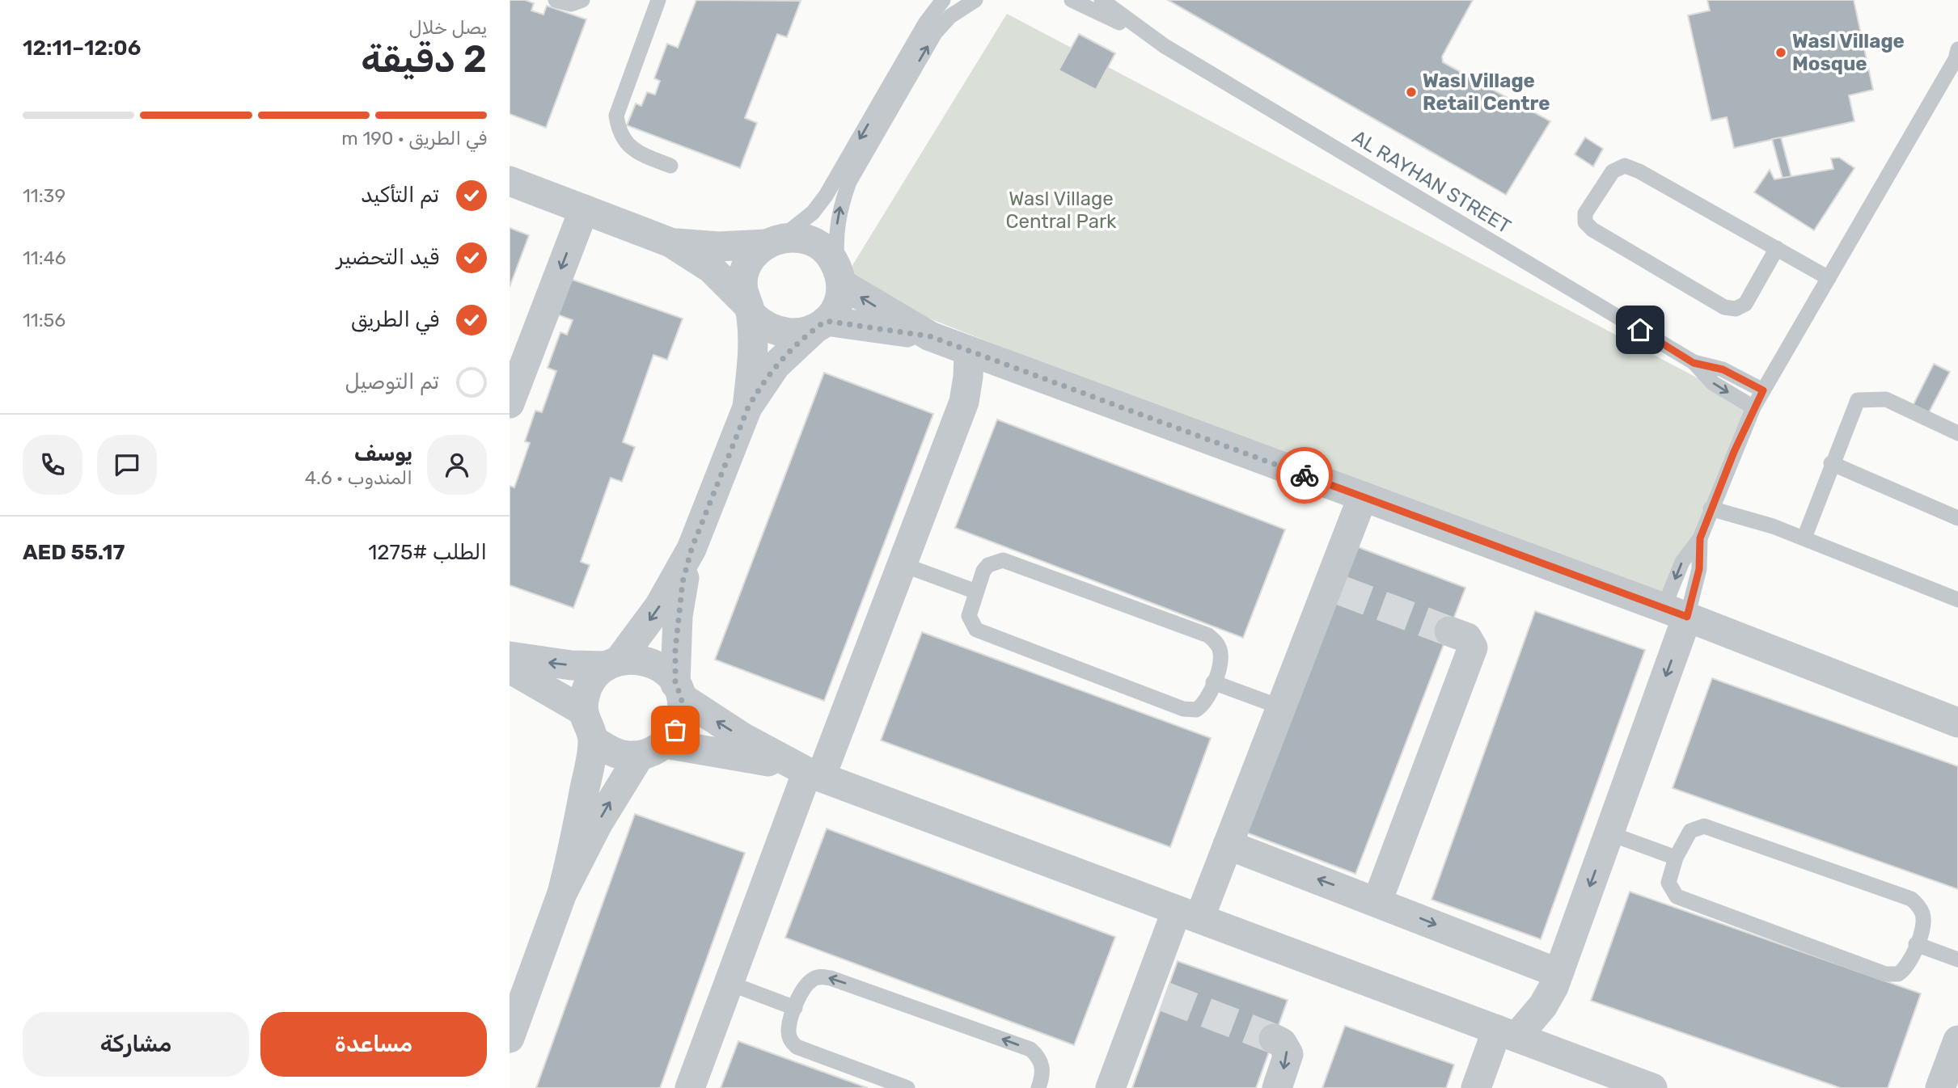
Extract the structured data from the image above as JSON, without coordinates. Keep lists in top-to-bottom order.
{
  "streets": {
    "lane": ["AL RAYHAN STREET"]
  },
  "parks": ["Wasl Village Central Park"],
  "places": ["Wasl Village Mosque", "Wasl Village Retail Centre"],
  "page": {
    "heading": ["2 دقيقة", "يصل خلال", "12:06–12:11"],
    "panel": [
      "يوسف",
      "المندوب · 4.6",
      "الطلب #1275",
      "AED 55.17"
    ],
    "bar": "في الطريق · 190 m",
    "list": [
      ["تم التأكيد", "11:39"],
      ["قيد التحضير", "11:46"],
      ["في الطريق", "11:56"],
      "تم التوصيل"
    ],
    "buttons": ["مساعدة", "مشاركة"]
  }
}
